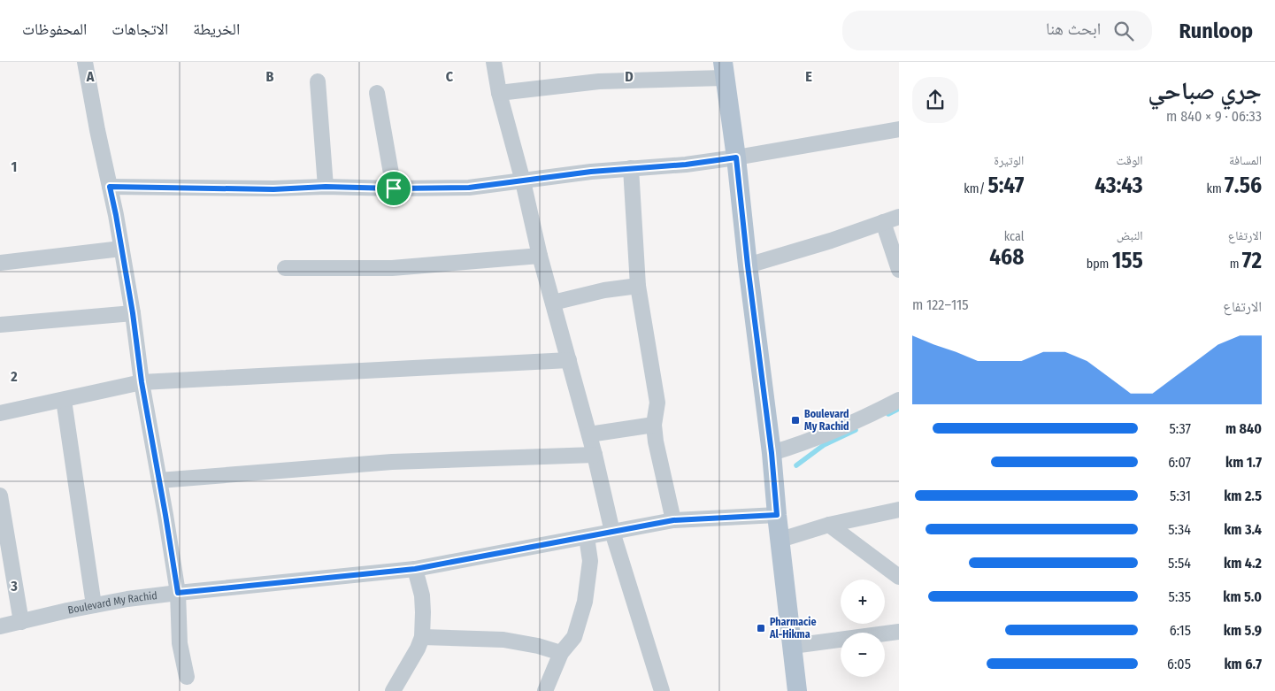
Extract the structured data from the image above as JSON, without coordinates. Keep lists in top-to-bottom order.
{
  "streets": {
    "street": ["Boulevard My Rachid"]
  },
  "places": {
    "transit": ["Boulevard My Rachid", "Pharmacie Al-Hikma"]
  },
  "page": {
    "header": "Runloop",
    "search": "ابحث هنا",
    "nav": ["الخريطة", "الاتجاهات", "المحفوظات"],
    "heading": ["جري صباحي", "06:33 · 9 × 840 m"],
    "stats": [
      ["المسافة", "7.56 km"],
      ["الوقت", "43:43"],
      ["الوتيرة", "5:47 /km"],
      ["الارتفاع", "72 m"],
      ["النبض", "155 bpm"],
      ["kcal", "468"]
    ],
    "chart": ["الارتفاع", "115–122 m"],
    "list": [
      {
        "name": "840 m",
        "note": "5:37"
      },
      {
        "name": "1.7 km",
        "note": "6:07"
      },
      {
        "name": "2.5 km",
        "note": "5:31"
      },
      {
        "name": "3.4 km",
        "note": "5:34"
      },
      {
        "name": "4.2 km",
        "note": "5:54"
      },
      {
        "name": "5.0 km",
        "note": "5:35"
      },
      {
        "name": "5.9 km",
        "note": "6:15"
      },
      {
        "name": "6.7 km",
        "note": "6:05"
      }
    ],
    "map_buttons": ["+", "−"]
  },
  "grid": {
    "columns": [
      "A",
      "B",
      "C",
      "D",
      "E"
    ],
    "rows": ["1", "2", "3"]
  }
}
